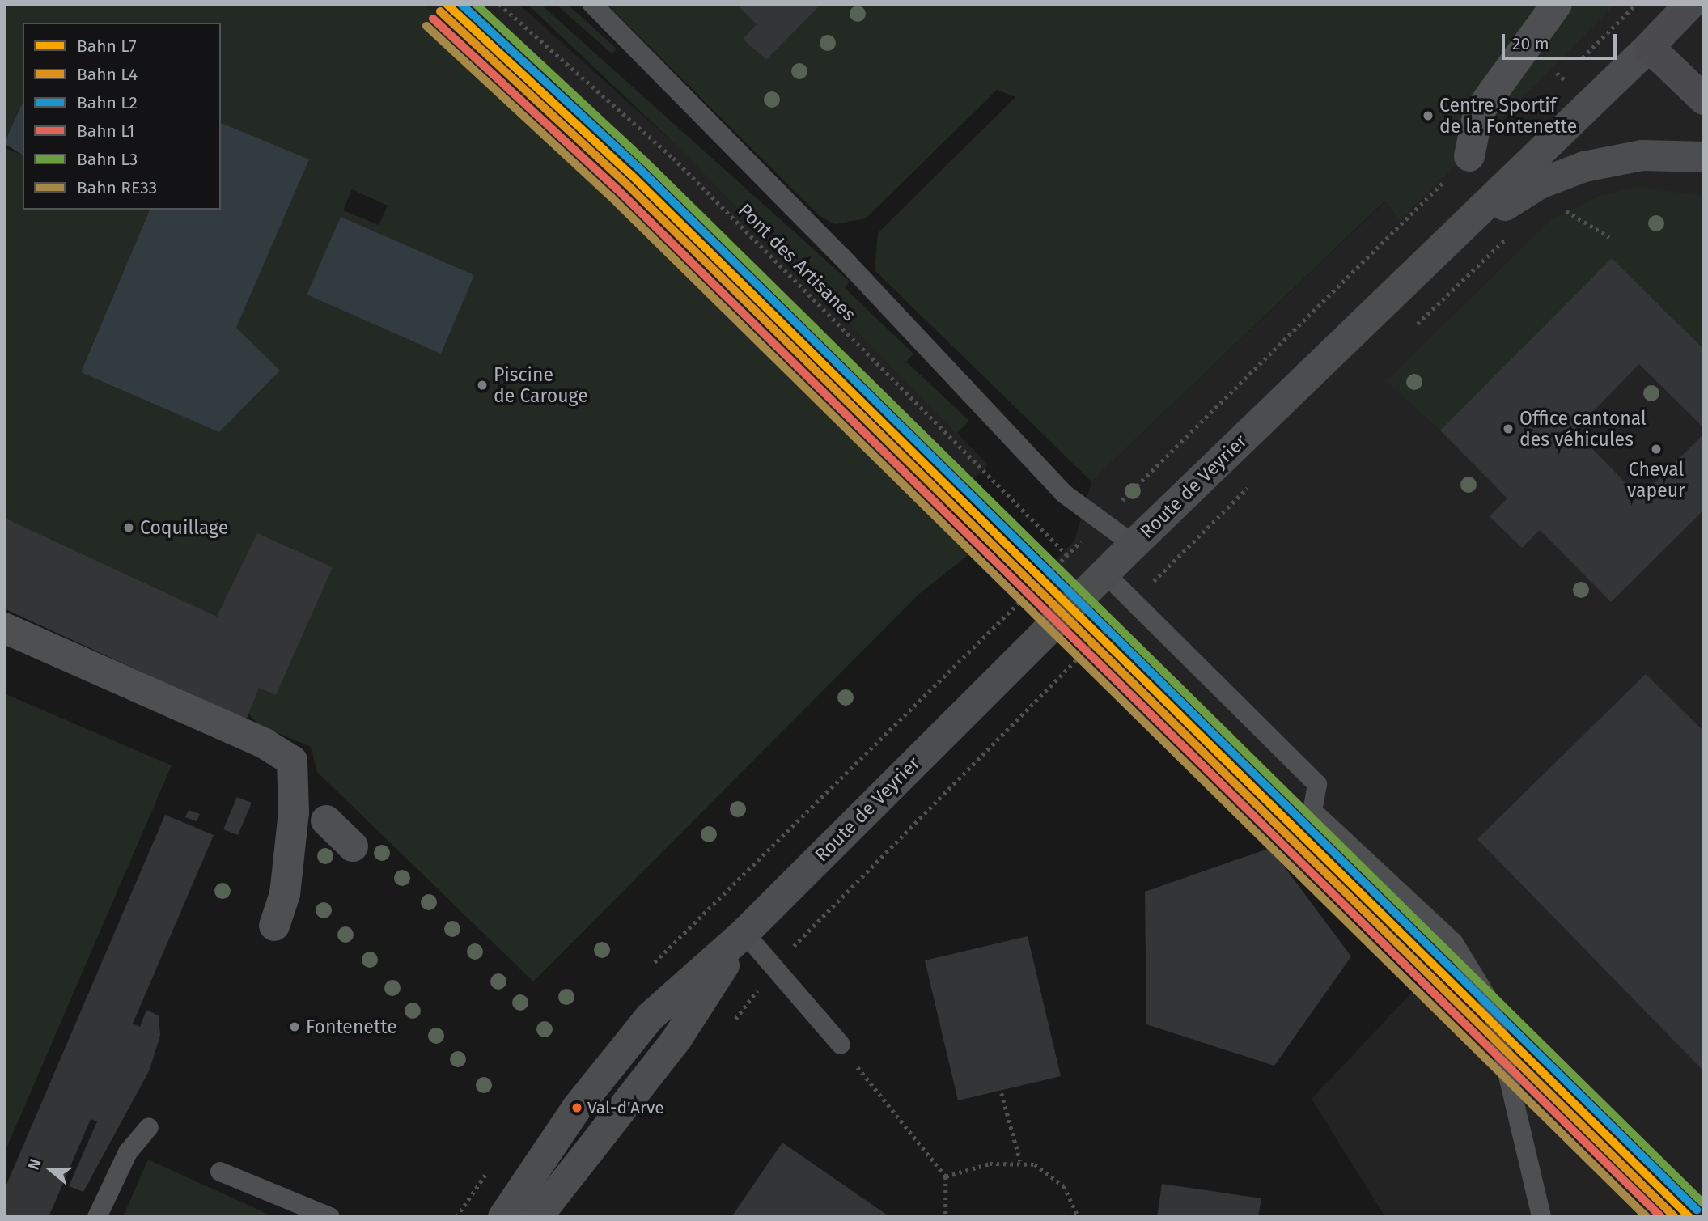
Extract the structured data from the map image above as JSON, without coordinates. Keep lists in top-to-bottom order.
{
  "streets": {
    "main road": ["Route de Veyrier"],
    "path": ["Pont des Artisanes"]
  },
  "places": [
    "Centre Sportif de la Fontenette",
    "Piscine de Carouge",
    "Office cantonal des véhicules",
    "Cheval vapeur",
    "Coquillage",
    "Fontenette",
    "Val-d'Arve"
  ],
  "lines": [
    "rail line L7",
    "rail line L2",
    "rail line L3",
    "rail line L4",
    "rail line L1",
    "rail line RE33"
  ],
  "legend": [
    "Bahn L7",
    "Bahn L4",
    "Bahn L2",
    "Bahn L1",
    "Bahn L3",
    "Bahn RE33"
  ],
  "scale_bar": "20 m",
  "north": "left"
}
